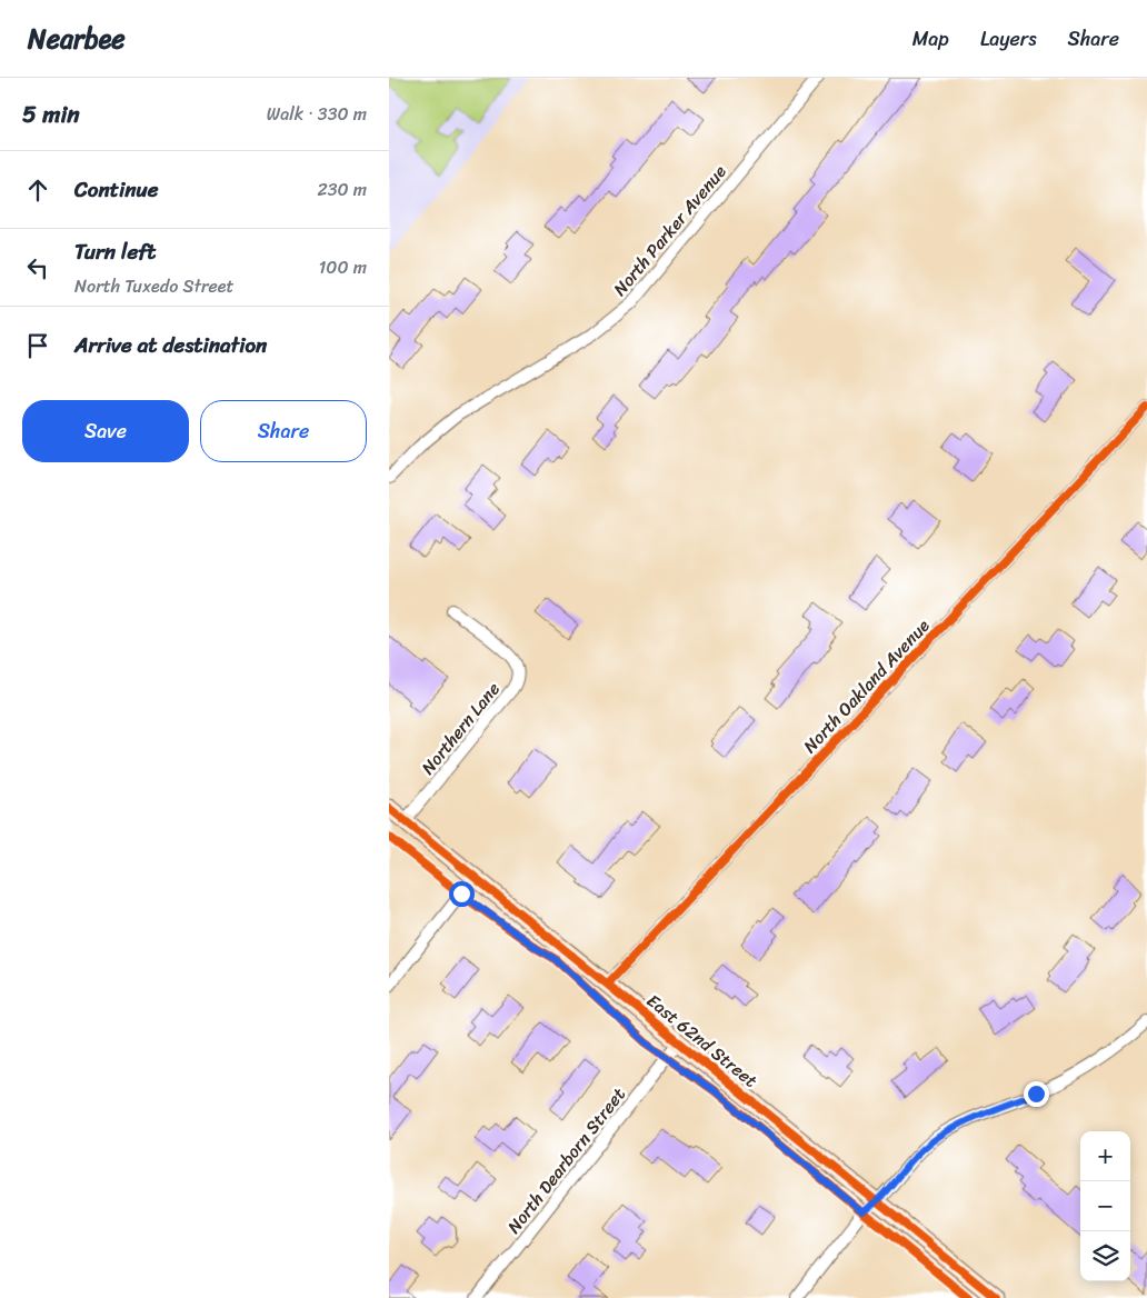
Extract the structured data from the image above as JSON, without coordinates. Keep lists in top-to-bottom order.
{
  "streets": {
    "street": [
      "North Parker Avenue",
      "North Oakland Avenue",
      "Northern Lane",
      "East 62nd Street",
      "North Dearborn Street"
    ]
  },
  "crossings": [
    ["North Oakland Avenue", "East 62nd Street"],
    ["Northern Lane", "East 62nd Street"],
    ["East 62nd Street", "North Dearborn Street"]
  ],
  "page": {
    "header": "Nearbee",
    "nav": ["Map", "Layers", "Share"],
    "heading": ["5 min", "Walk · 330 m"],
    "list": [
      ["Continue", "230 m"],
      ["Turn left", "North Tuxedo Street", "100 m"],
      "Arrive at destination"
    ],
    "buttons": ["Save", "Share"],
    "map_buttons": ["+", "−"]
  }
}
